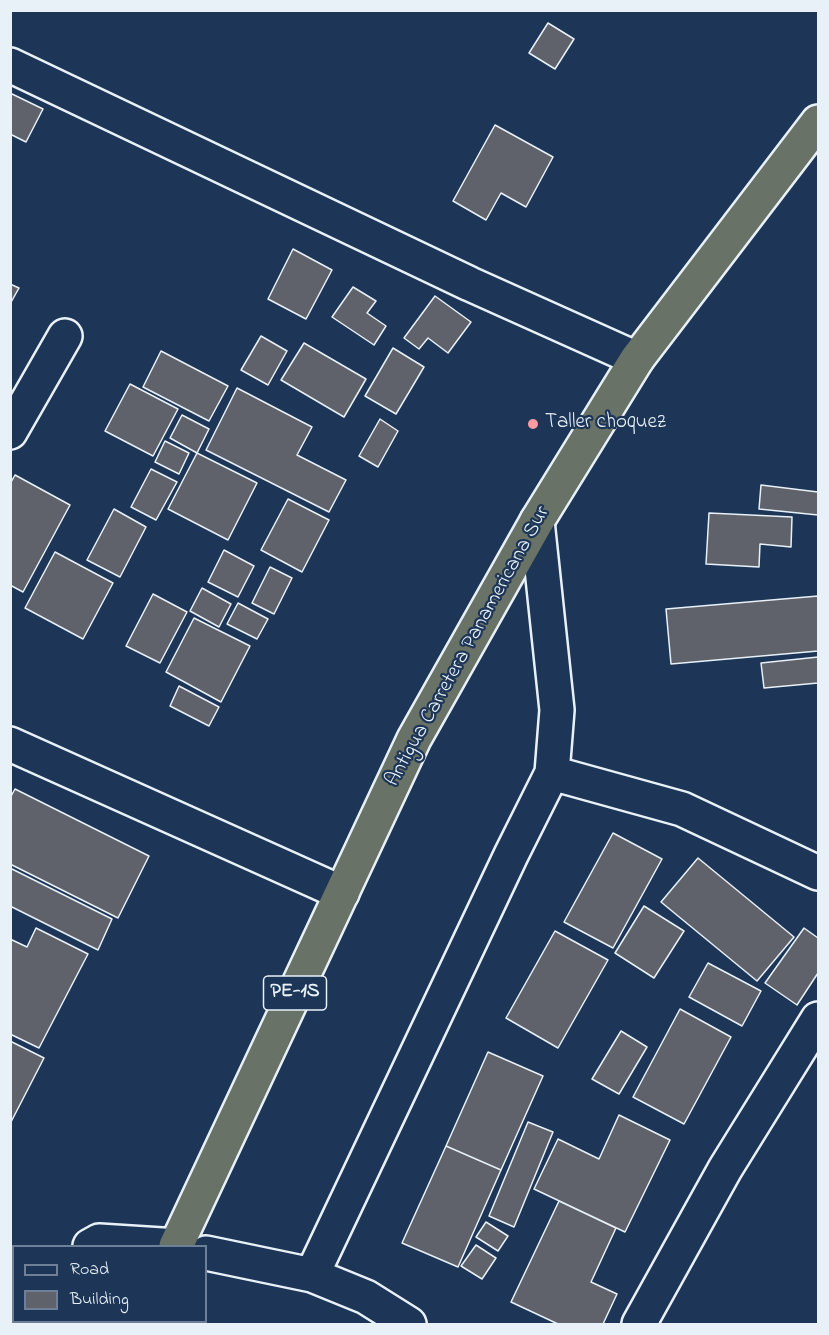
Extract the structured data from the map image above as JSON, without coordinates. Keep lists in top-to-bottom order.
{
  "streets": {
    "highway": ["Antigua Carretera Panamericana Sur", "PE-1S"]
  },
  "places": ["Taller choquez"],
  "legend": ["Road", "Building"]
}
